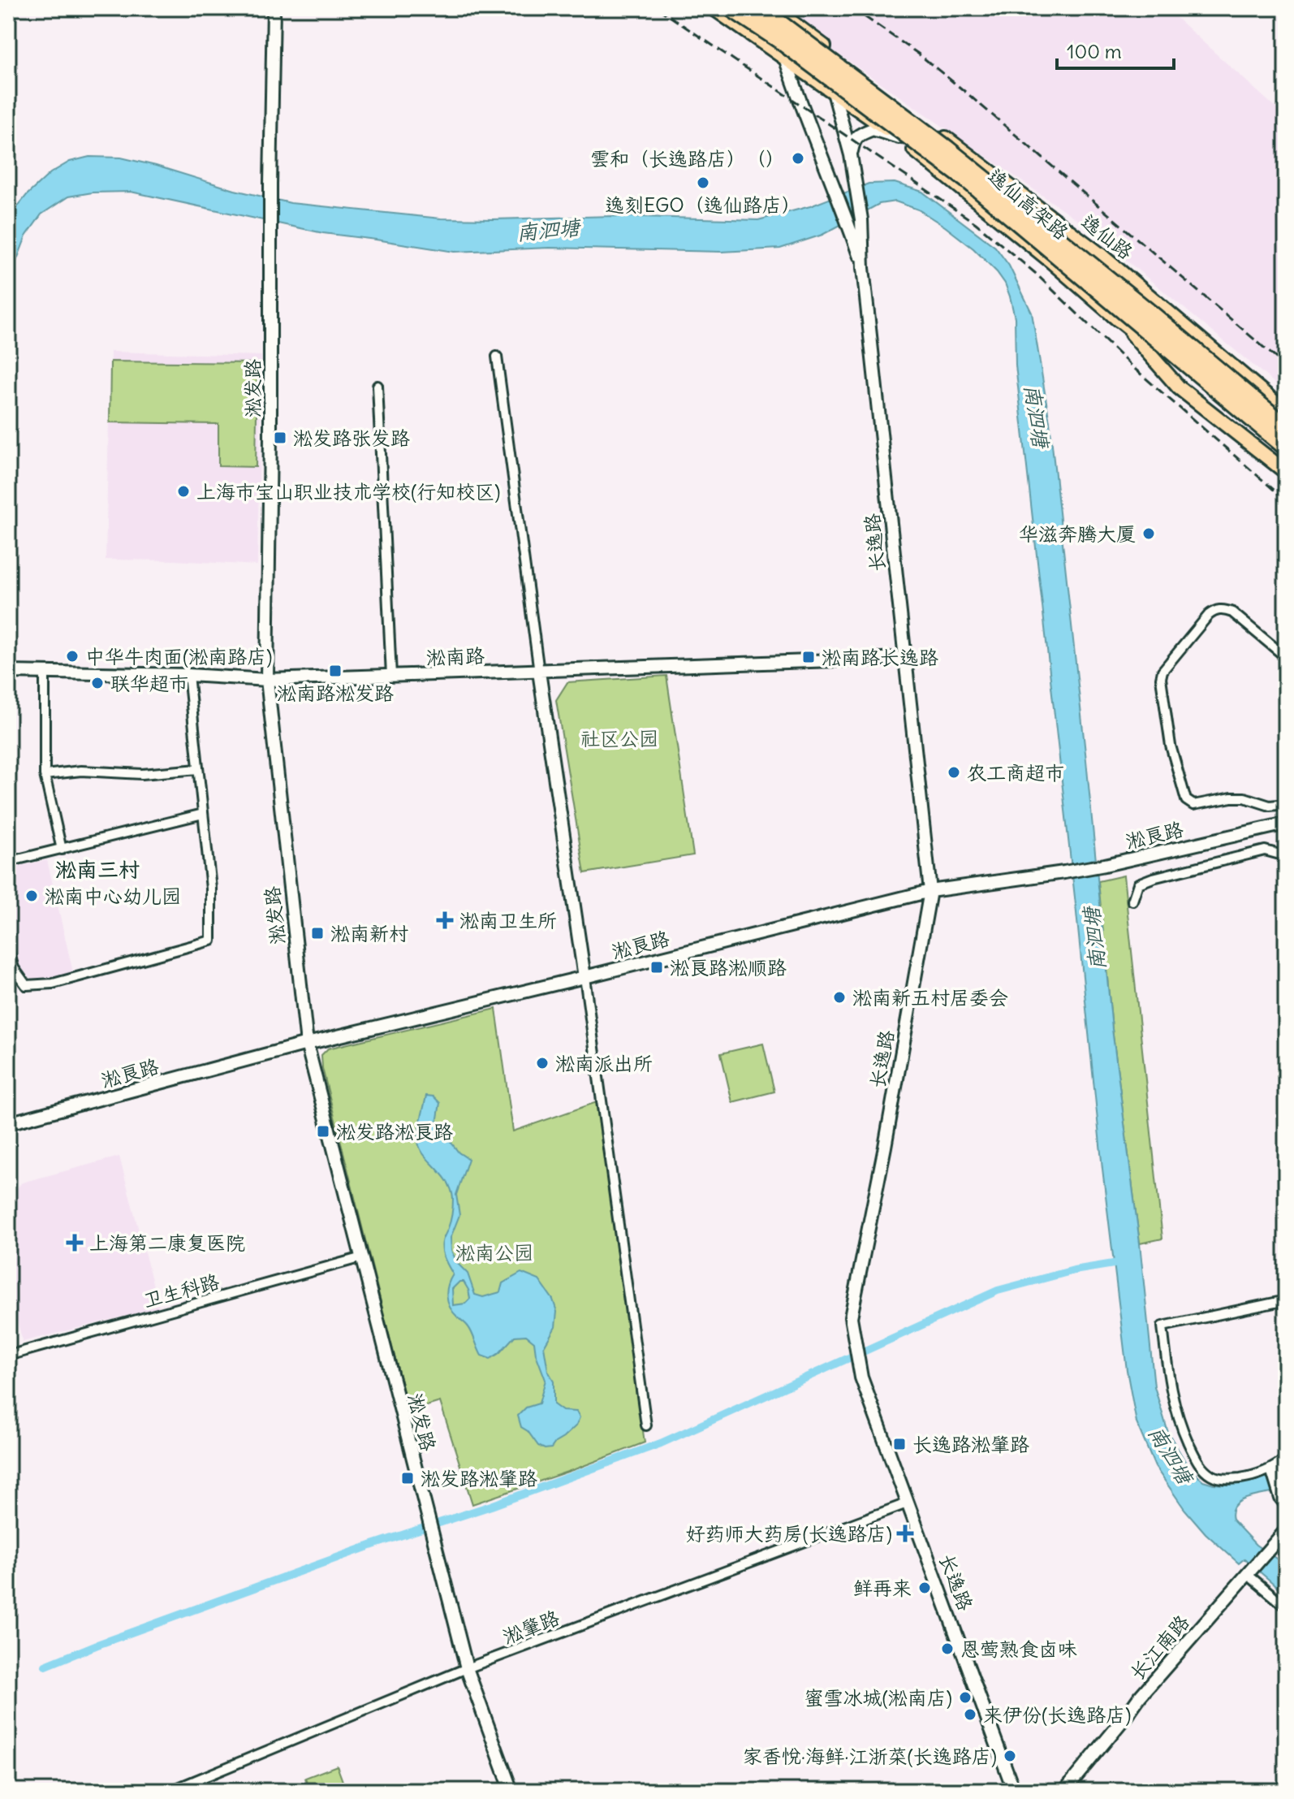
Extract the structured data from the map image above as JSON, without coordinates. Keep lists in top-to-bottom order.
{
  "streets": {
    "highway": ["逸仙高架路"],
    "main road": ["逸仙路"],
    "street": [
      "淞发路",
      "长逸路",
      "淞南路",
      "淞良路",
      "卫生科路",
      "淞肇路",
      "长江南路"
    ]
  },
  "crossings": [
    ["逸仙路", "长逸路"],
    ["淞发路", "淞南路"],
    ["淞发路", "淞良路"],
    ["淞发路", "卫生科路"],
    ["淞发路", "淞肇路"],
    ["长逸路", "淞南路"],
    ["长逸路", "淞良路"],
    ["长逸路", "淞肇路"]
  ],
  "districts": ["淞南三村"],
  "water": ["南泗塘"],
  "parks": ["社区公园", "淞南公园"],
  "places": {
    "other": [
      "雲和（长逸路店）（）",
      "逸刻EGO（逸仙路店）",
      "上海市宝山职业技术学校(行知校区)",
      "华滋奔腾大厦",
      "中华牛肉面(淞南路店)",
      "联华超市",
      "农工商超市",
      "淞南中心幼儿园",
      "淞南新五村居委会",
      "淞南派出所",
      "鲜再来",
      "恩莺熟食卤味",
      "蜜雪冰城(淞南店)",
      "来伊份(长逸路店)",
      "家香悦·海鲜·江浙菜(长逸路店)"
    ],
    "transit": [
      "淞发路张发路",
      "淞南路长逸路",
      "淞南路淞发路",
      "淞南新村",
      "淞良路淞顺路",
      "淞发路淞良路",
      "长逸路淞肇路",
      "淞发路淞肇路"
    ],
    "health": ["淞南卫生所", "上海第二康复医院", "好药师大药房(长逸路店)"]
  },
  "scale_bar": "100 m"
}
